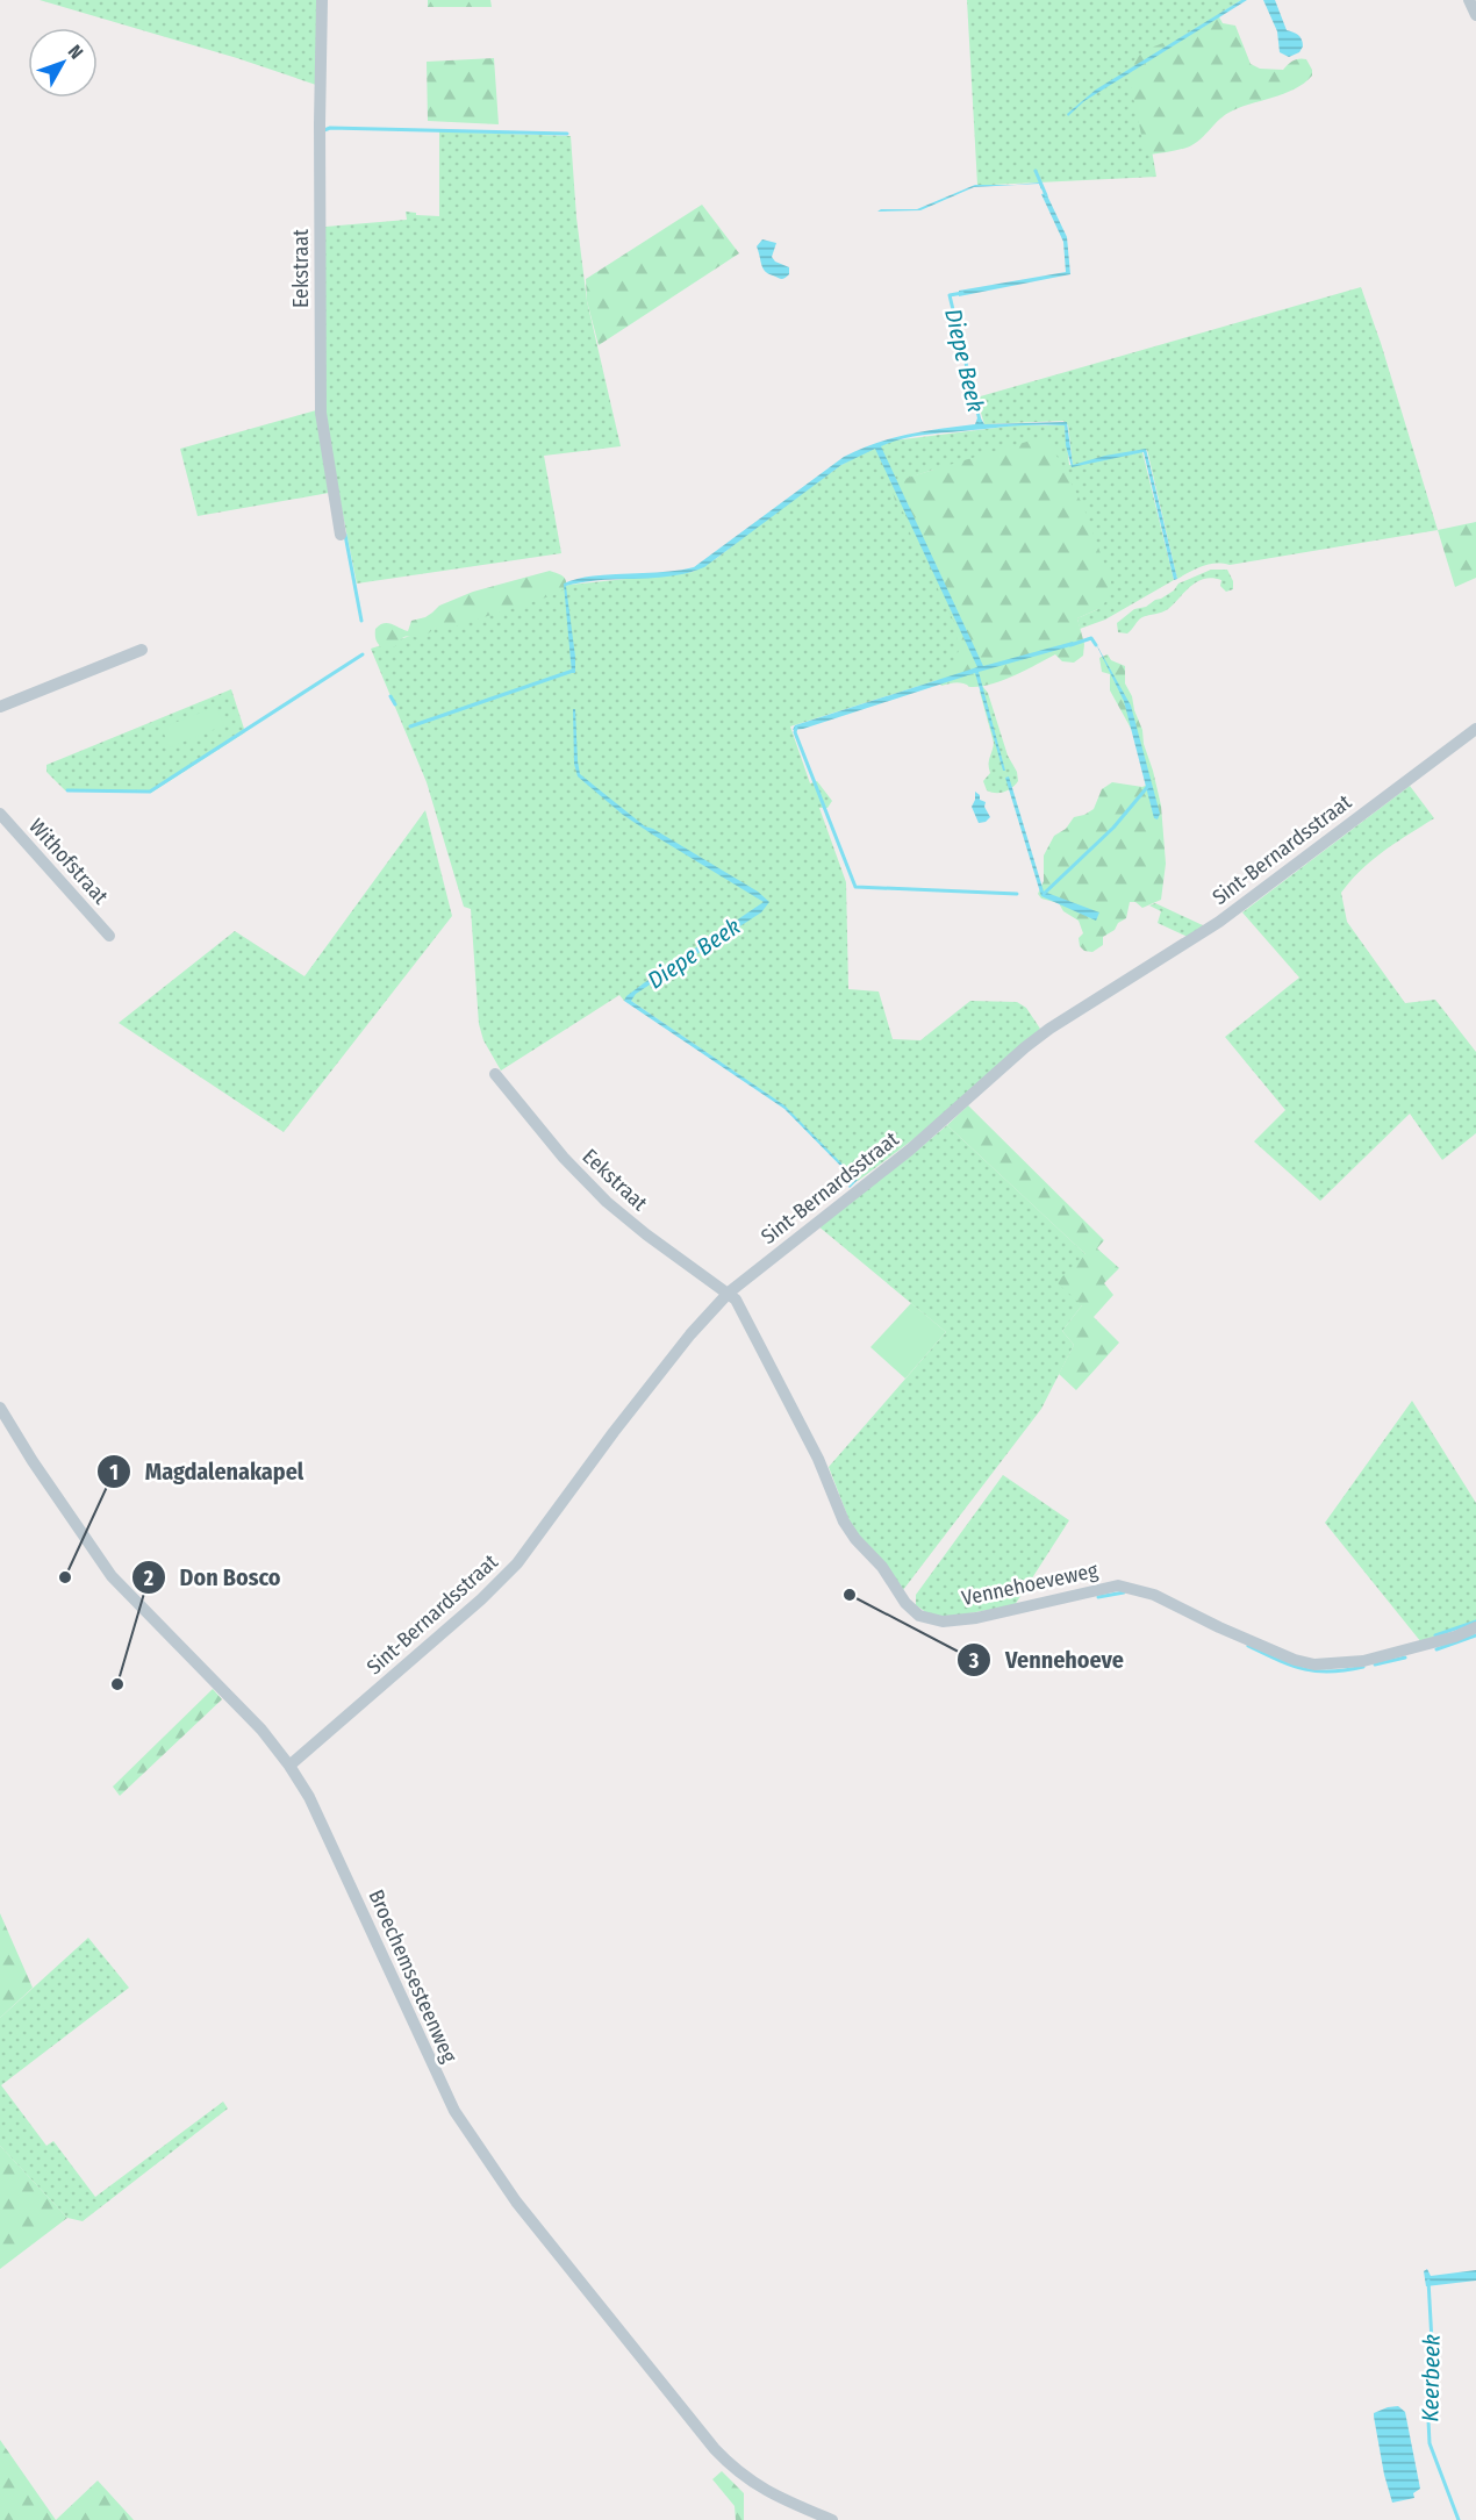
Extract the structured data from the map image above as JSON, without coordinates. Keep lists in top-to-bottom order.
{
  "streets": {
    "street": [
      "Eekstraat",
      "Sint-Bernardsstraat",
      "Withofstraat",
      "Vennehoeveweg",
      "Broechemsesteenweg"
    ]
  },
  "crossings": [
    ["Eekstraat", "Sint-Bernardsstraat"],
    ["Eekstraat", "Vennehoeveweg"],
    ["Sint-Bernardsstraat", "Vennehoeveweg"],
    ["Sint-Bernardsstraat", "Broechemsesteenweg"]
  ],
  "water": ["Diepe Beek", "Keerbeek"],
  "places": ["Magdalenakapel", "Vennehoeve", "Don Bosco"],
  "north": "top right"
}
